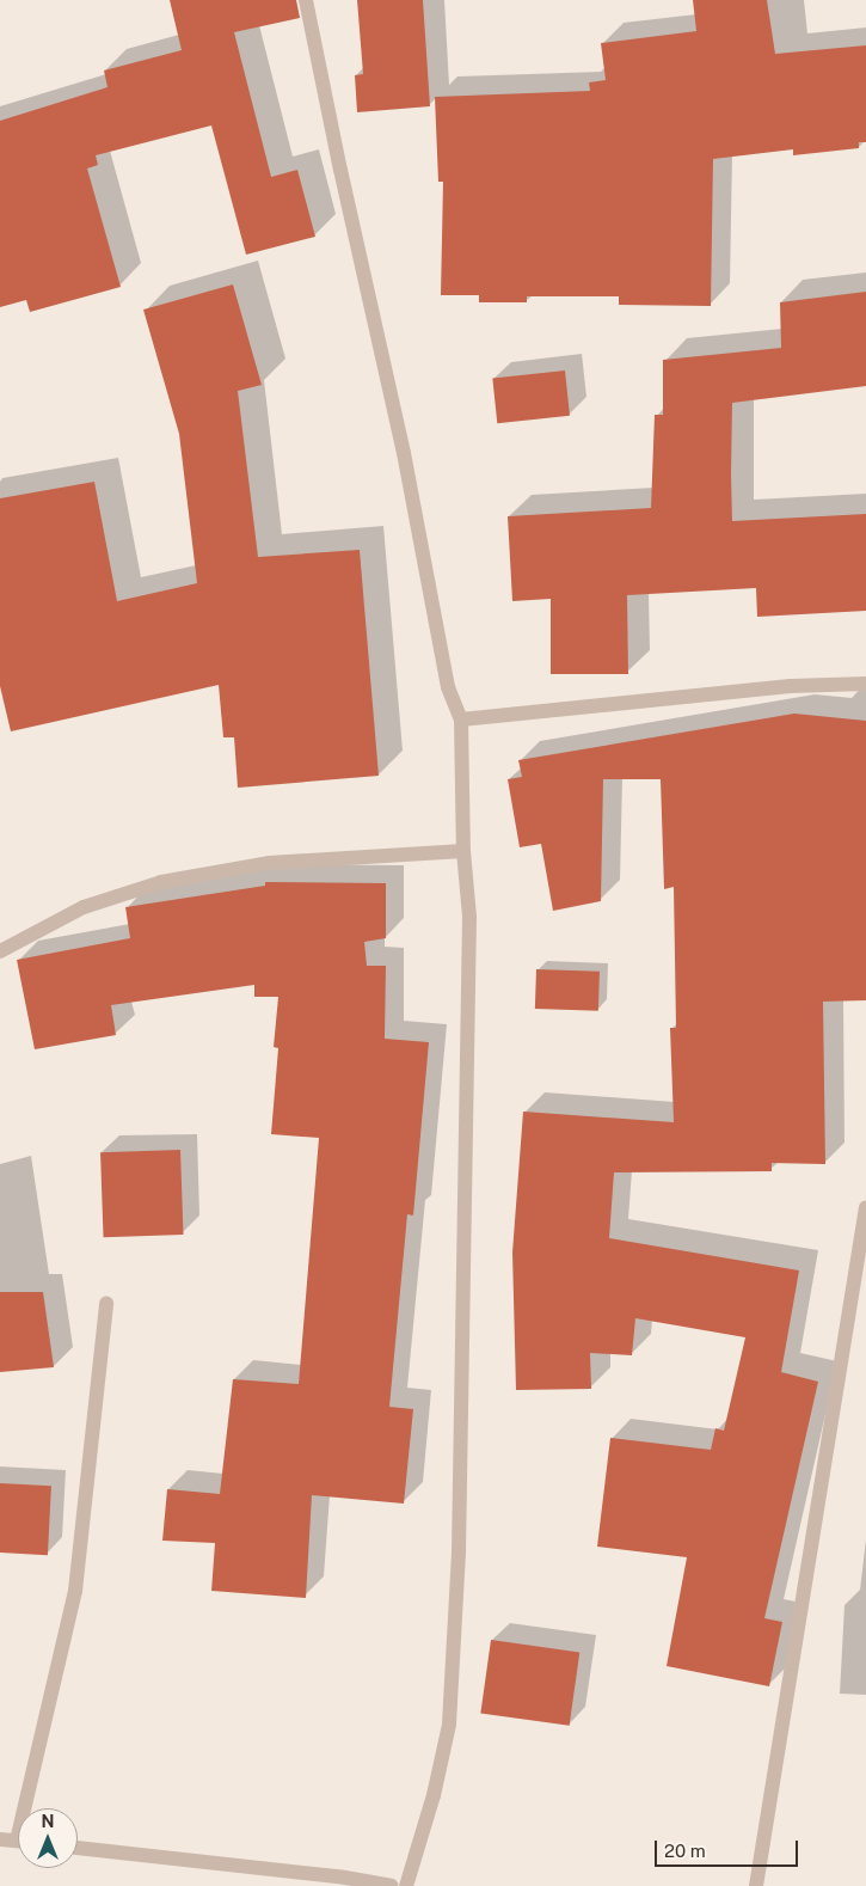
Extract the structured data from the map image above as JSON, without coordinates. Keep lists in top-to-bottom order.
{
  "scale_bar": "20 m",
  "north": "top"
}
